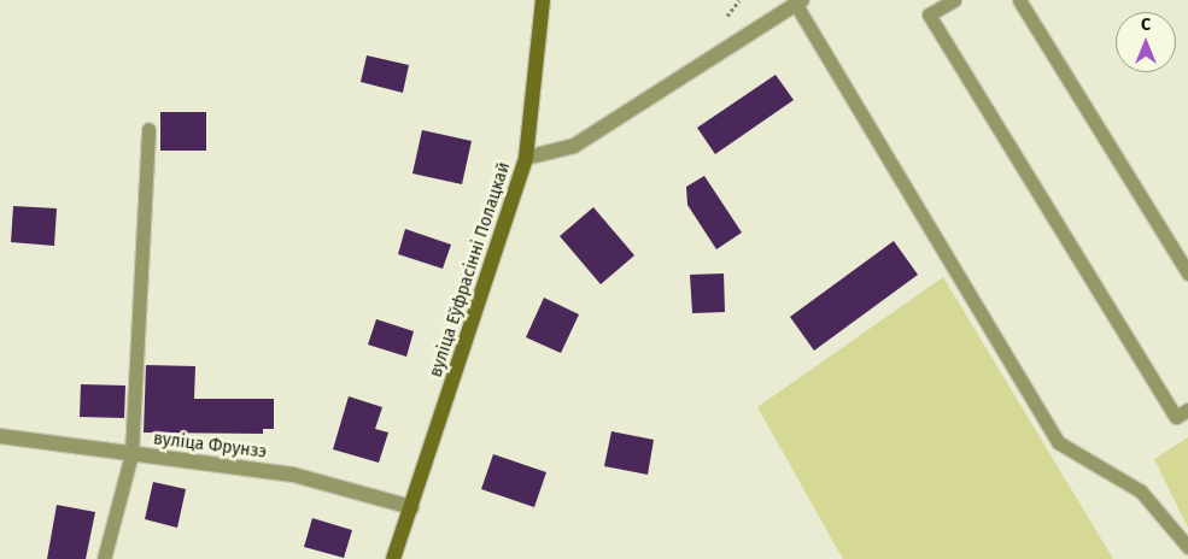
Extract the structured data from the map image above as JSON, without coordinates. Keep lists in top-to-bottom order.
{
  "streets": {
    "main road": ["вуліца Еўфрасінні Полацкай"],
    "street": ["вуліца Фрунзэ"]
  },
  "crossings": [
    ["вуліца Еўфрасінні Полацкай", "вуліца Фрунзэ"]
  ],
  "north": "top"
}
